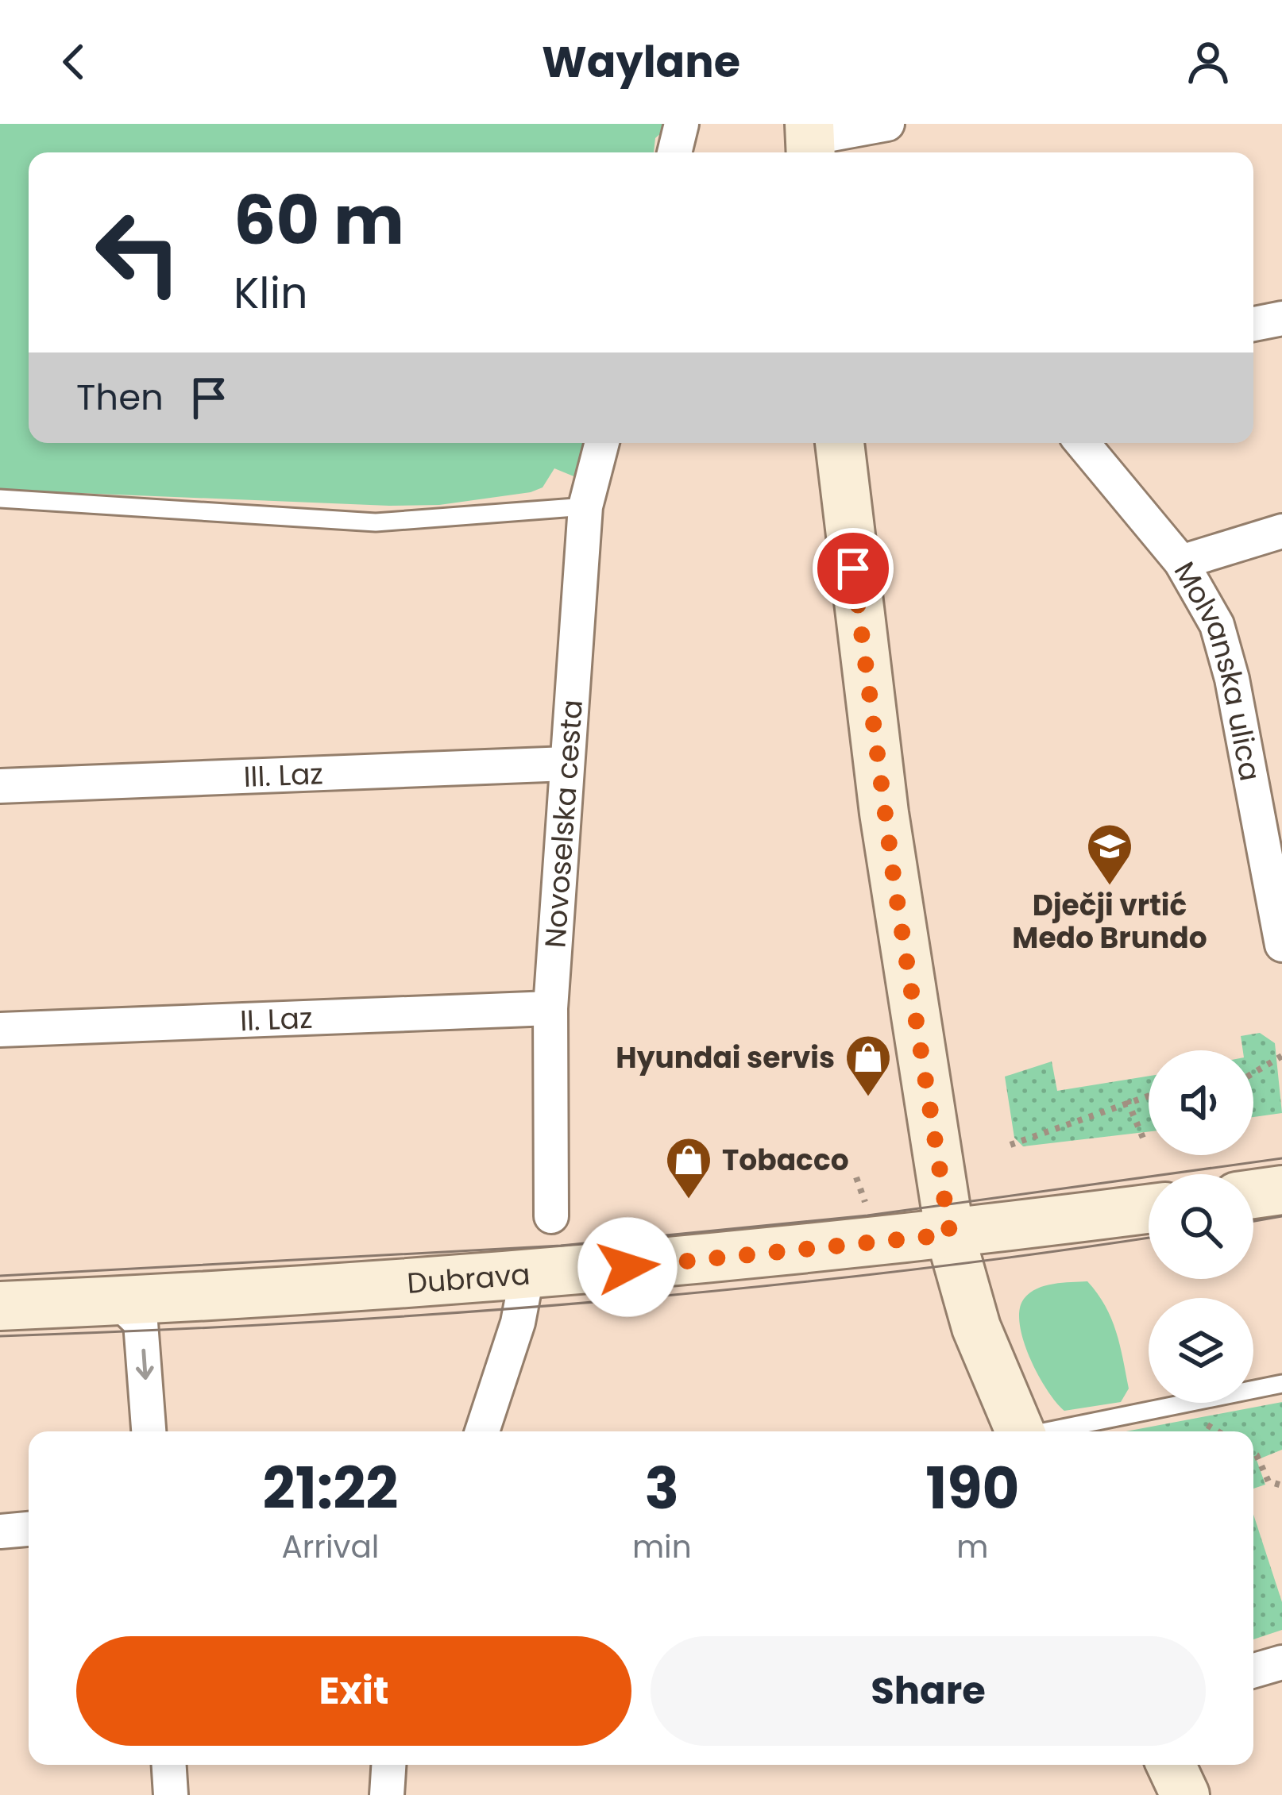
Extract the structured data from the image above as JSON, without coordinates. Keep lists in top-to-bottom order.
{
  "streets": {
    "main road": ["Dubrava"],
    "street": [
      "Molvanska ulica",
      "III. Laz",
      "Novoselska cesta",
      "II. Laz"
    ]
  },
  "crossings": [
    ["III. Laz", "Novoselska cesta"],
    ["Novoselska cesta", "II. Laz"]
  ],
  "places": {
    "school or university": ["Dječji vrtić Medo Brundo"],
    "shop": ["Hyundai servis", "Tobacco"]
  },
  "page": {
    "header": "Waylane",
    "turn": ["60 m", "Klin"],
    "then": "Then",
    "eta": [
      "21:22",
      "Arrival",
      "3",
      "min",
      "190",
      "m"
    ],
    "buttons": ["Exit", "Share"]
  }
}
